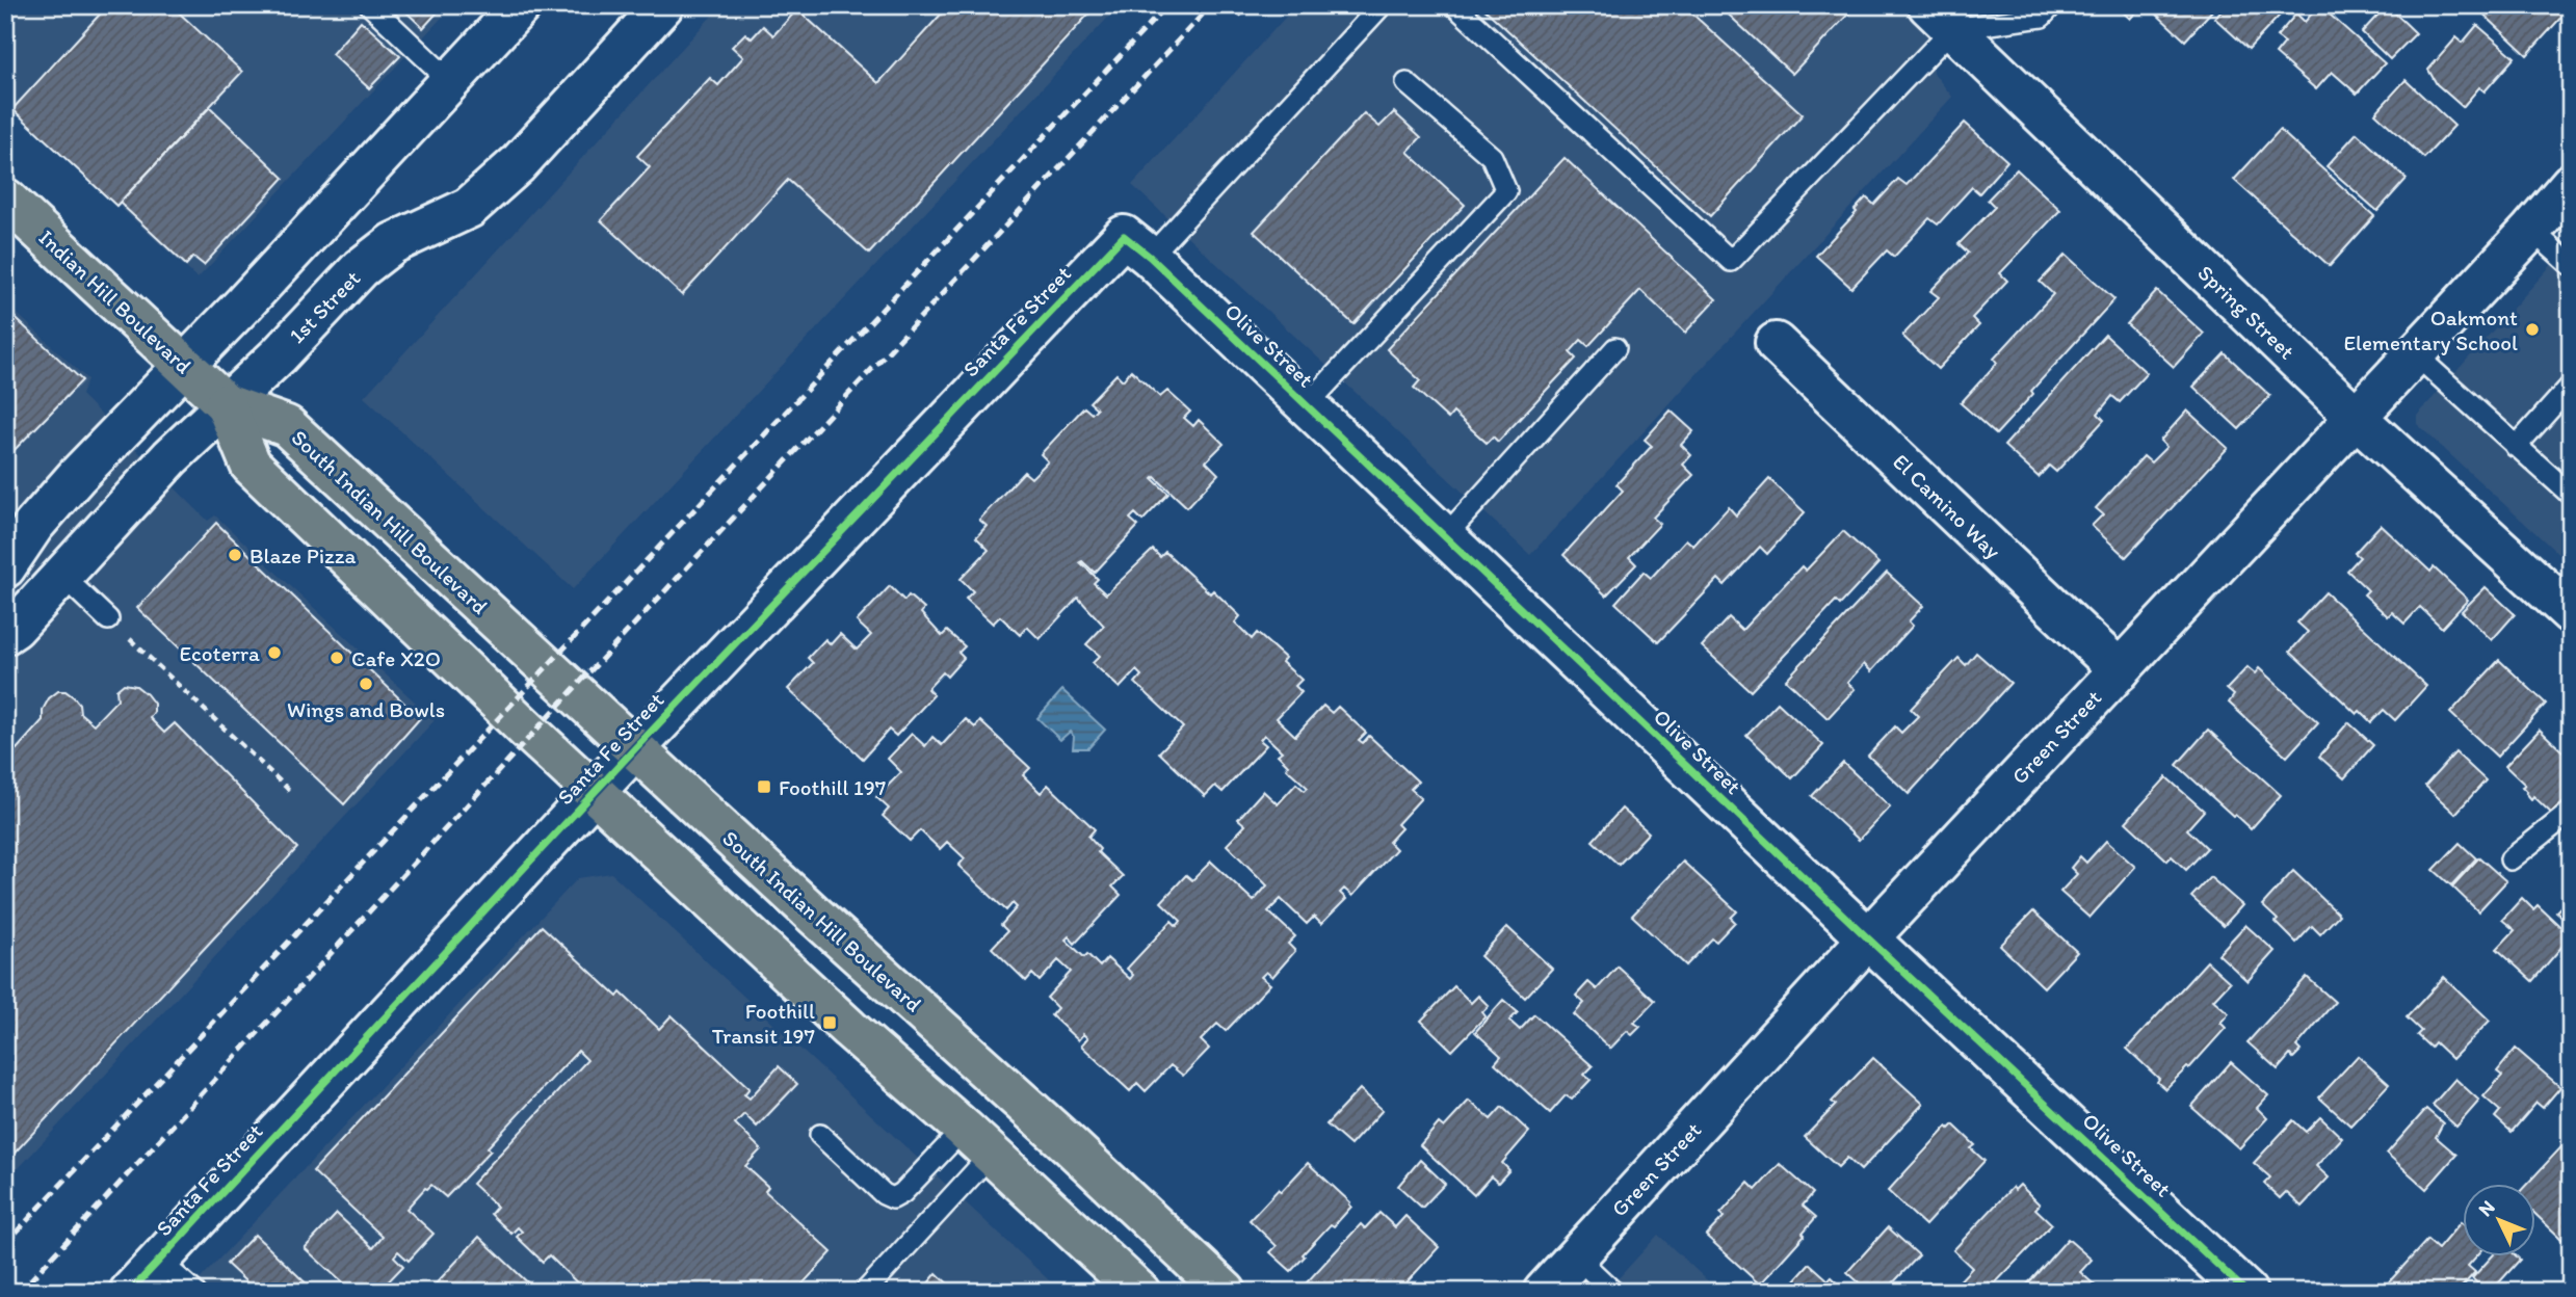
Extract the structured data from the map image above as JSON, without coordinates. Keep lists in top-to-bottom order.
{
  "streets": {
    "main road": ["Indian Hill Boulevard", "South Indian Hill Boulevard"],
    "street": [
      "1st Street",
      "Spring Street",
      "Santa Fe Street",
      "Olive Street",
      "El Camino Way",
      "Green Street"
    ]
  },
  "crossings": [
    ["Indian Hill Boulevard", "1st Street"],
    ["Indian Hill Boulevard", "South Indian Hill Boulevard"],
    ["1st Street", "South Indian Hill Boulevard"],
    ["Spring Street", "Green Street"],
    ["Santa Fe Street", "Olive Street"],
    ["Santa Fe Street", "South Indian Hill Boulevard"],
    ["Olive Street", "Green Street"],
    ["El Camino Way", "Green Street"]
  ],
  "places": {
    "other": [
      "Oakmont Elementary School",
      "Blaze Pizza",
      "Ecoterra",
      "Cafe X2O",
      "Wings and Bowls"
    ],
    "transit": ["Foothill 197", "Foothill Transit 197"]
  },
  "north": "top left"
}
